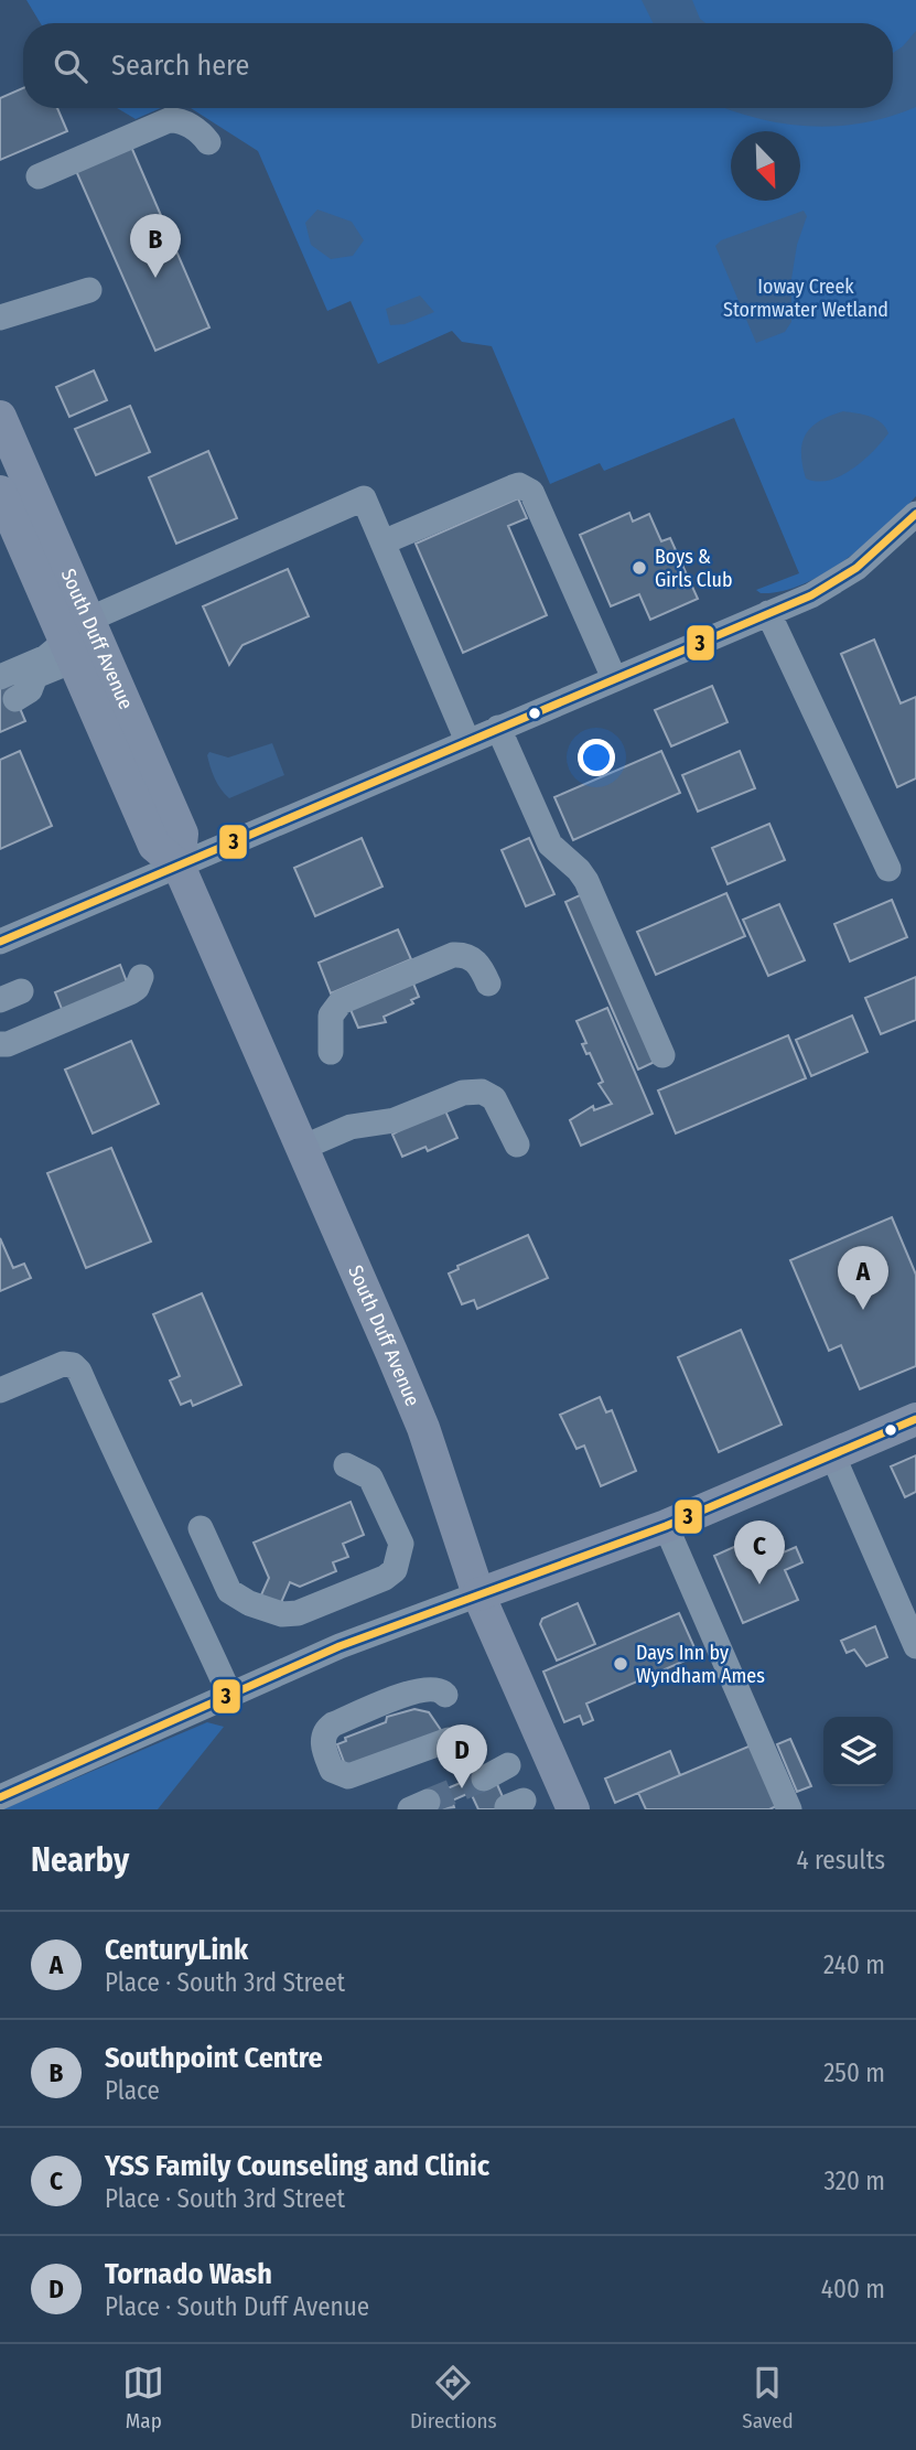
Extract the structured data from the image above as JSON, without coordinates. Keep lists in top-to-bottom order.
{
  "streets": {
    "main road": ["South Duff Avenue"]
  },
  "parks": ["Ioway Creek Stormwater Wetland"],
  "places": ["Boys & Girls Club", "Days Inn by Wyndham Ames"],
  "lines": ["transit line 3"],
  "north": "bottom right",
  "page": {
    "search": "Search here",
    "pins": [
      "B",
      "A",
      "C",
      "D"
    ],
    "heading": ["Nearby", "4 results"],
    "list": [
      {
        "mark": "A",
        "name": "CenturyLink",
        "note": "Place · South 3rd Street",
        "value": "240 m"
      },
      {
        "mark": "B",
        "name": "Southpoint Centre",
        "note": "Place",
        "value": "250 m"
      },
      {
        "mark": "C",
        "name": "YSS Family Counseling and Clinic",
        "note": "Place · South 3rd Street",
        "value": "320 m"
      },
      {
        "mark": "D",
        "name": "Tornado Wash",
        "note": "Place · South Duff Avenue",
        "value": "400 m"
      }
    ],
    "nav": ["Map", "Directions", "Saved"]
  }
}
